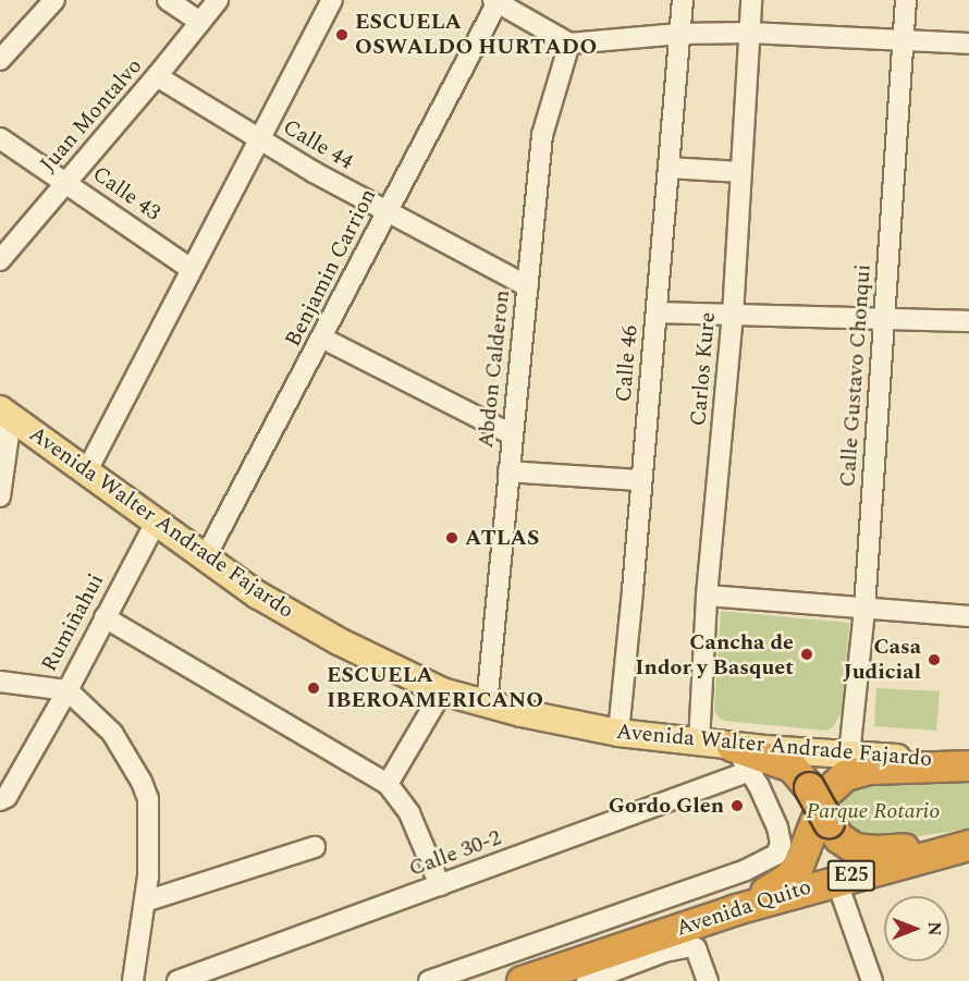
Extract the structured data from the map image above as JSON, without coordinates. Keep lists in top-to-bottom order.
{
  "streets": {
    "highway": ["E25", "Avenida Quito"],
    "main road": ["Avenida Walter Andrade Fajardo"],
    "street": [
      "Juan Montalvo",
      "Calle 44",
      "Calle 43",
      "Benjamin Carrion",
      "Calle 46",
      "Abdon Calderon",
      "Carlos Kure",
      "Calle Gustavo Chonqui",
      "Rumiñahui",
      "Calle 30-2"
    ]
  },
  "crossings": [
    ["Juan Montalvo", "Calle 44"],
    ["Juan Montalvo", "Calle 43"],
    ["Calle 44", "Benjamin Carrion"],
    ["Calle 44", "Abdon Calderon"],
    ["Benjamin Carrion", "Avenida Walter Andrade Fajardo"],
    ["Calle 46", "Avenida Walter Andrade Fajardo"],
    ["Abdon Calderon", "Avenida Walter Andrade Fajardo"],
    ["Carlos Kure", "Avenida Walter Andrade Fajardo"],
    ["Calle Gustavo Chonqui", "Avenida Walter Andrade Fajardo"],
    ["Avenida Walter Andrade Fajardo", "Rumiñahui"]
  ],
  "parks": ["Parque Rotario"],
  "places": [
    "ESCUELA OSWALDO HURTADO",
    "ATLAS",
    "Cancha de Indor y Basquet",
    "Casa Judicial",
    "ESCUELA IBEROAMERICANO",
    "Gordo Glen"
  ],
  "north": "right"
}
